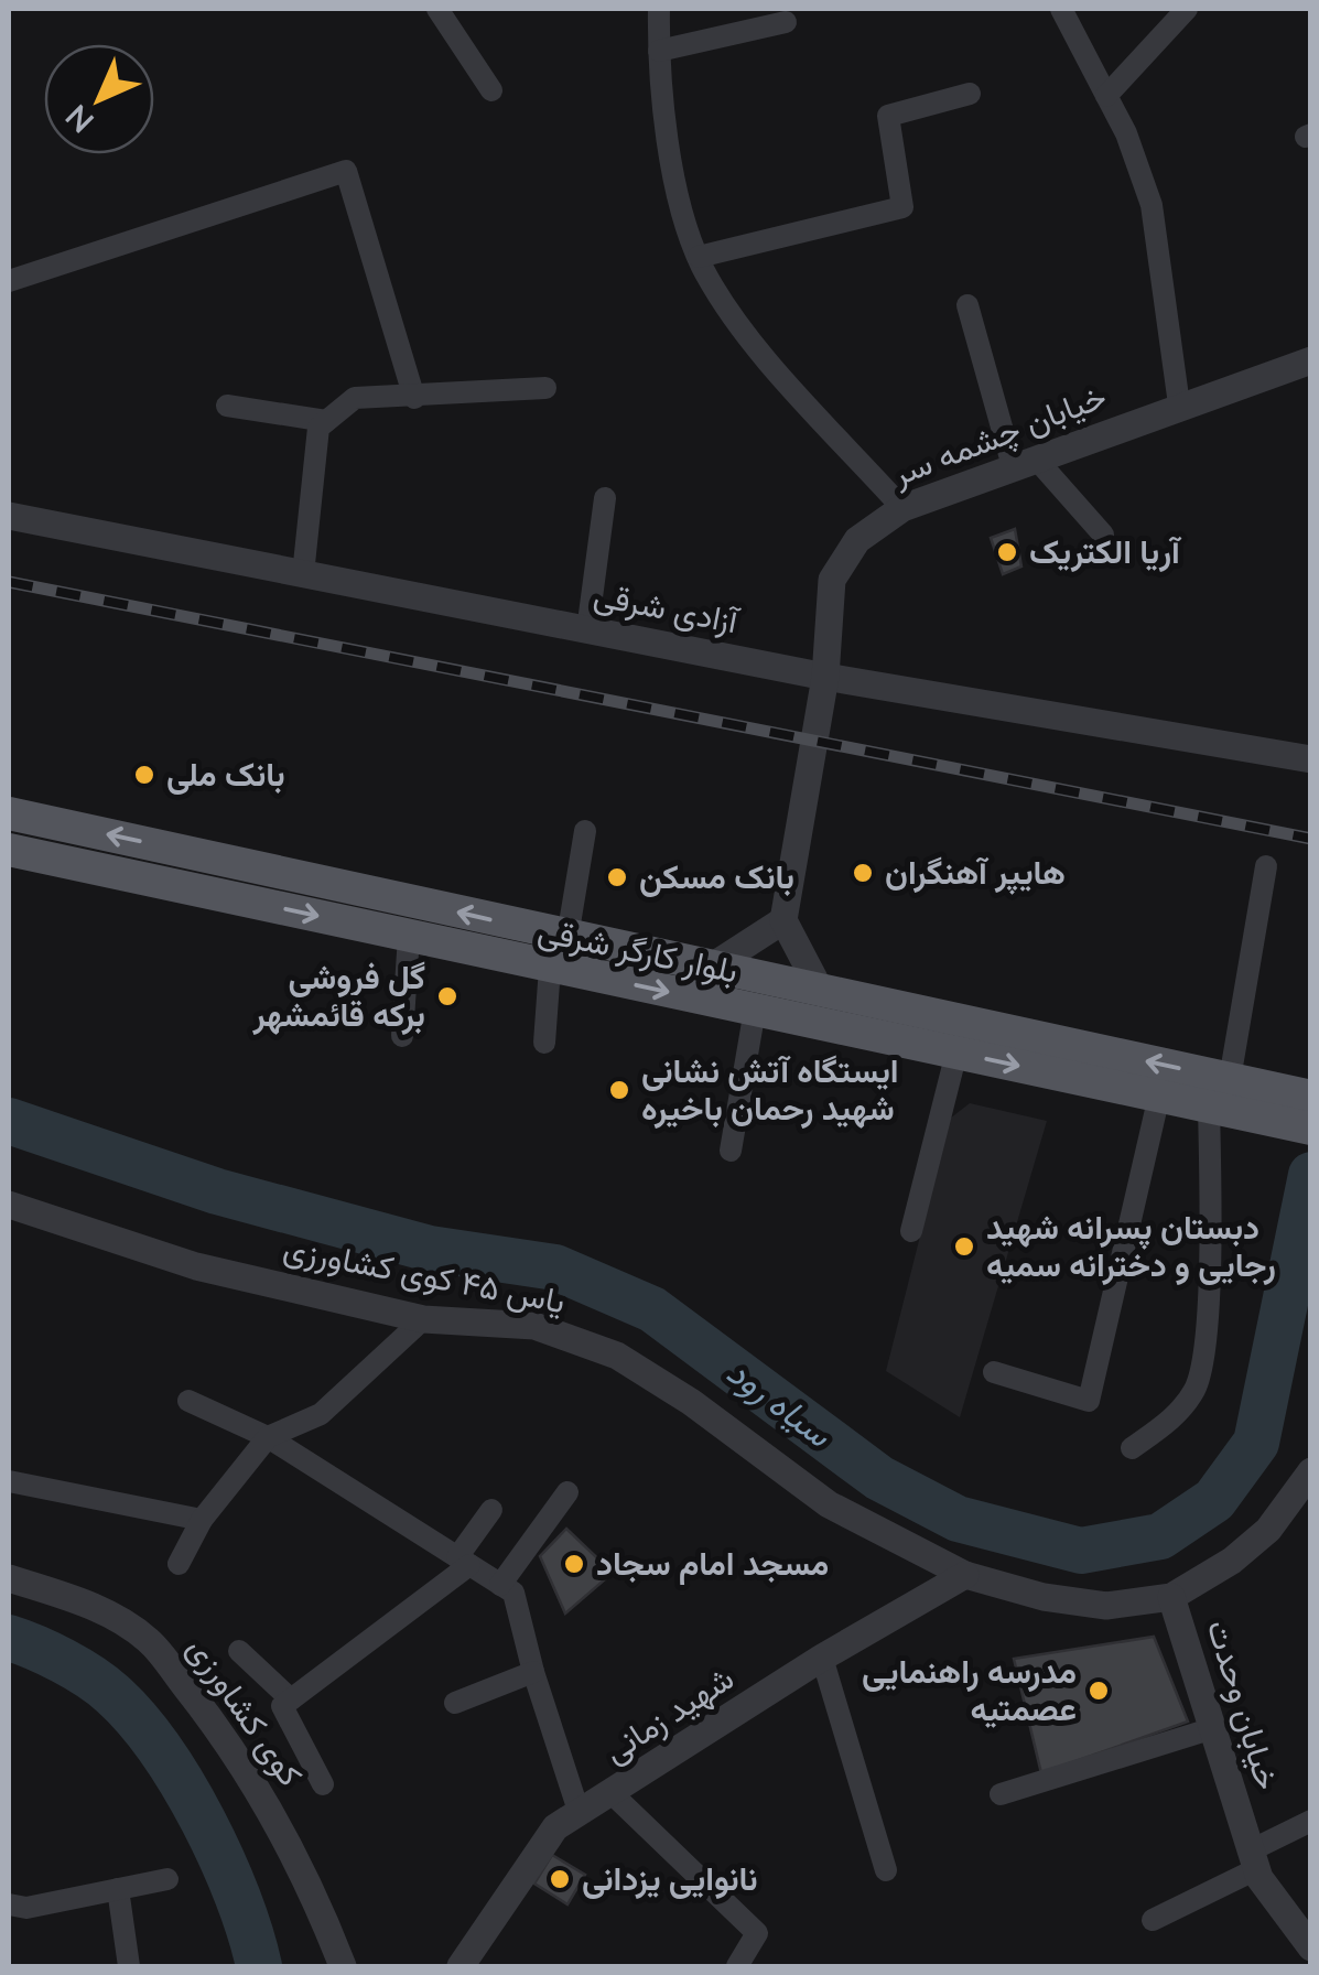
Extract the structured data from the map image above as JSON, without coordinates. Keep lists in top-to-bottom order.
{
  "streets": {
    "main road": ["بلوار کارگر شرقی"],
    "street": [
      "خیابان چشمه سر",
      "آزادی شرقی",
      "یاس ۴۵ کوی کشاورزی",
      "خیابان وحدت",
      "کوی کشاورزی",
      "شهید زمانی"
    ]
  },
  "crossings": [
    ["خیابان چشمه سر", "آزادی شرقی"],
    ["یاس ۴۵ کوی کشاورزی", "خیابان وحدت"],
    ["یاس ۴۵ کوی کشاورزی", "شهید زمانی"]
  ],
  "water": ["سیاه رود"],
  "places": [
    "آریا الکتریک",
    "بانک ملی",
    "هایپر آهنگران",
    "بانک مسکن",
    "گل فروشی برکه قائمشهر",
    "ایستگاه آتش نشانی شهید رحمان باخیره",
    "دبستان پسرانه شهید رجایی و دخترانه سمیه",
    "مسجد امام سجاد",
    "مدرسه راهنمایی عصمتیه",
    "نانوایی یزدانی"
  ],
  "north": "bottom left"
}
